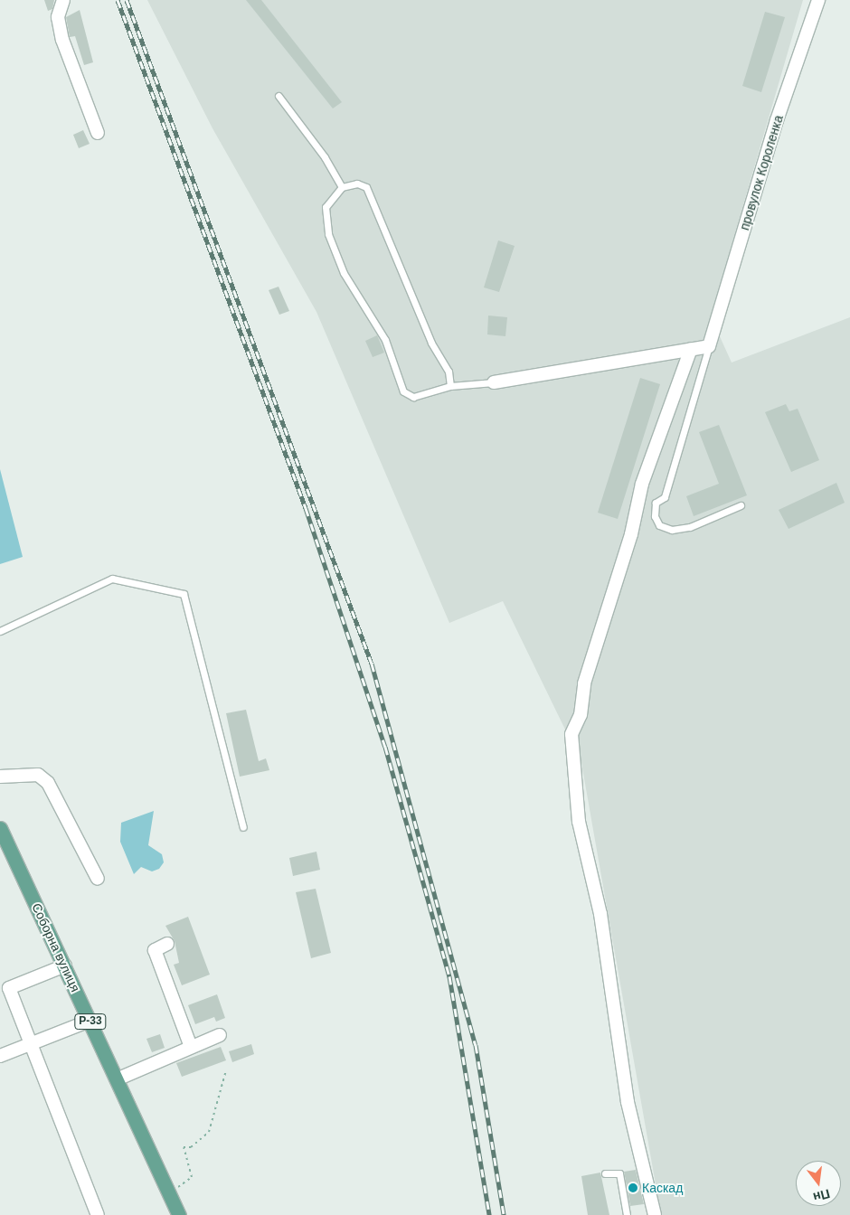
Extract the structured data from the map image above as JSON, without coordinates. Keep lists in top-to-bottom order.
{
  "streets": {
    "main road": ["Соборна вулиця", "Р-33"],
    "street": ["провулок Короленка"]
  },
  "places": ["Каскад"],
  "north": "bottom"
}
